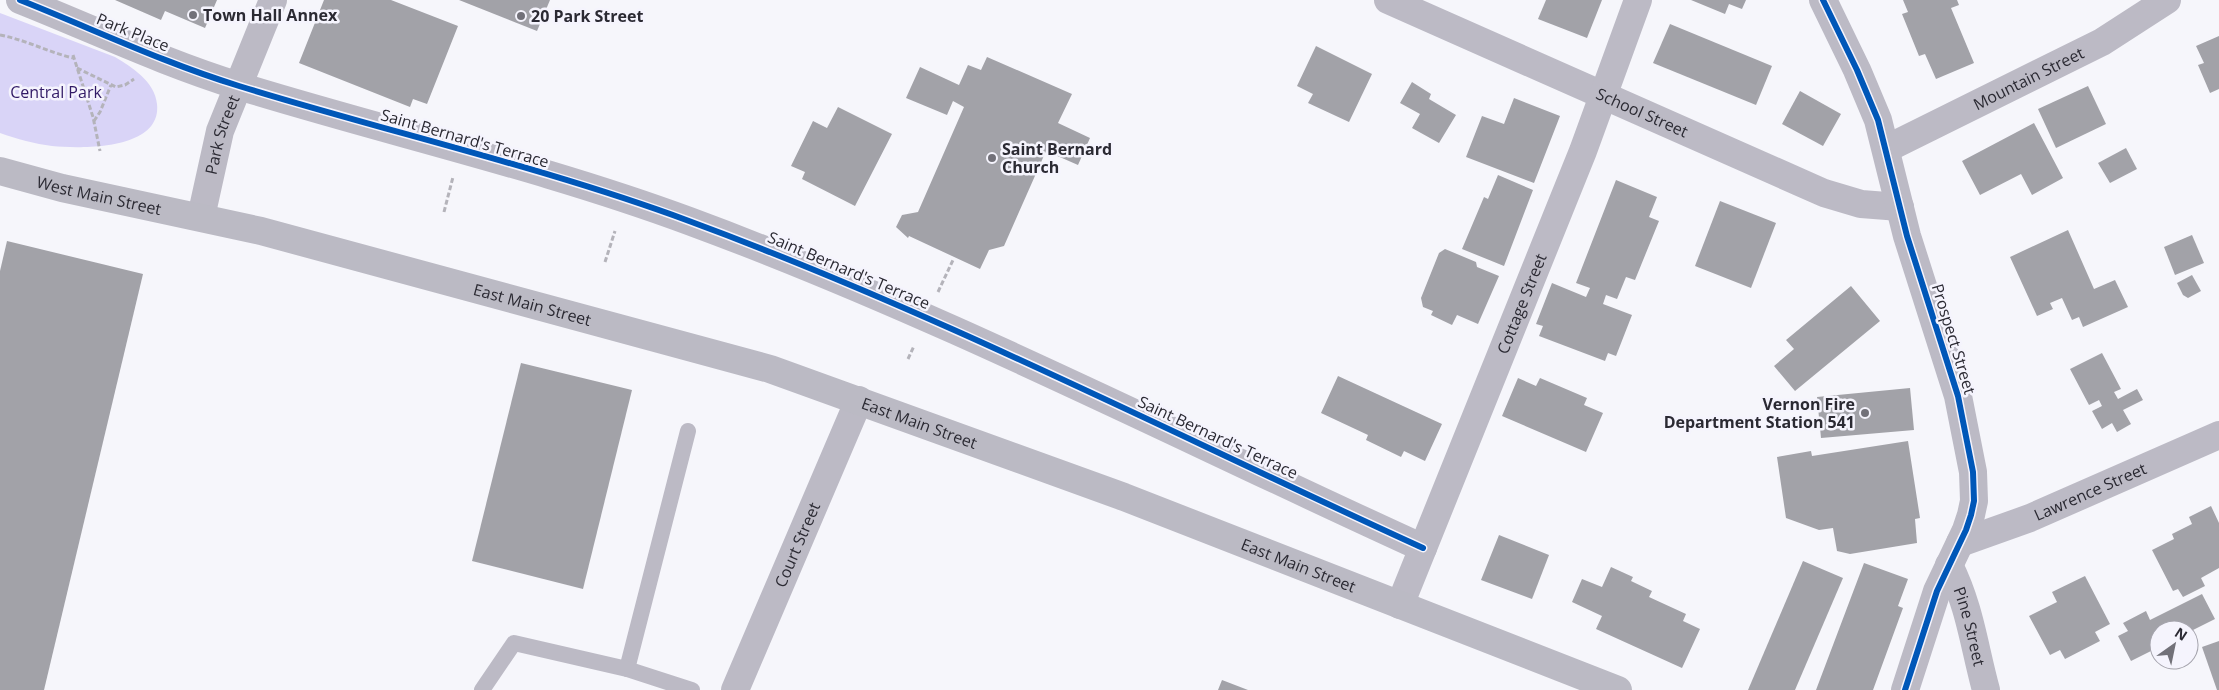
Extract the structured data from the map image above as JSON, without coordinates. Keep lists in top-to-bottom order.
{
  "streets": {
    "main road": ["West Main Street", "East Main Street"],
    "street": [
      "Park Place",
      "Mountain Street",
      "School Street",
      "Park Street",
      "Saint Bernard's Terrace",
      "Cottage Street",
      "Prospect Street",
      "Lawrence Street",
      "Court Street",
      "Pine Street"
    ]
  },
  "crossings": [
    ["Park Place", "Park Street"],
    ["Park Place", "Saint Bernard's Terrace"],
    ["Mountain Street", "Prospect Street"],
    ["School Street", "Cottage Street"],
    ["School Street", "Prospect Street"],
    ["Park Street", "Saint Bernard's Terrace"],
    ["Park Street", "West Main Street"],
    ["Park Street", "East Main Street"],
    ["Saint Bernard's Terrace", "Cottage Street"],
    ["West Main Street", "East Main Street"],
    ["Cottage Street", "East Main Street"],
    ["East Main Street", "Court Street"],
    ["Prospect Street", "Lawrence Street"],
    ["Prospect Street", "Pine Street"],
    ["Lawrence Street", "Pine Street"]
  ],
  "parks": ["Central Park"],
  "places": [
    "Town Hall Annex",
    "20 Park Street",
    "Saint Bernard Church",
    "Vernon Fire Department Station 541"
  ],
  "north": "top right"
}
